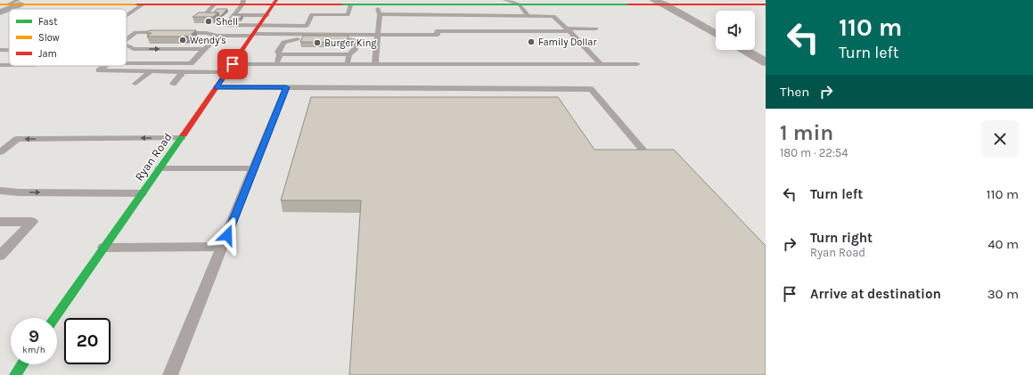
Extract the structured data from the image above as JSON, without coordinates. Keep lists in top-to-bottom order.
{
  "streets": {
    "main road": ["Ryan Road"]
  },
  "places": [
    "Shell",
    "Wendy's",
    "Family Dollar",
    "Burger King"
  ],
  "legend": ["Fast", "Slow", "Jam"],
  "page": {
    "turn": ["110 m", "Turn left"],
    "then": "Then",
    "heading": ["1 min", "180 m · 22:54"],
    "list": [
      {
        "name": "Turn left",
        "value": "110 m"
      },
      {
        "name": "Turn right",
        "note": "Ryan Road",
        "value": "40 m"
      },
      {
        "name": "Arrive at destination",
        "value": "30 m"
      }
    ],
    "speed": "9 km/h",
    "limit": "20"
  }
}
